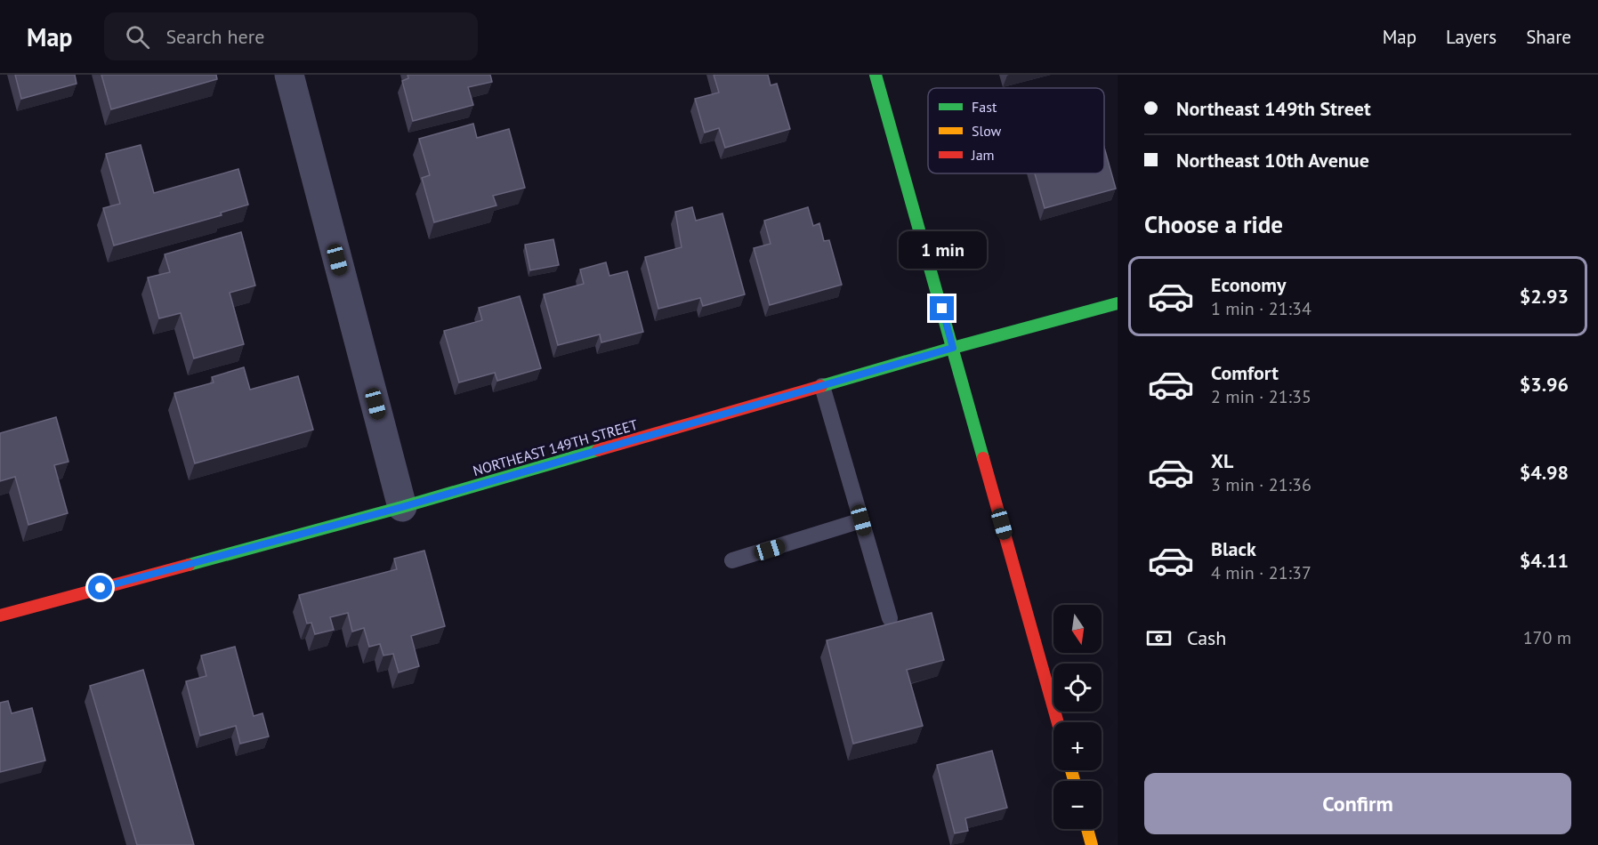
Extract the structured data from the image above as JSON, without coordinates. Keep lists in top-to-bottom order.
{
  "streets": {
    "street": ["NORTHEAST 149TH STREET"]
  },
  "legend": ["Fast", "Slow", "Jam"],
  "north": "bottom",
  "page": {
    "header": "Map",
    "search": "Search here",
    "nav": ["Map", "Layers", "Share"],
    "banner": ["Northeast 149th Street", "Northeast 10th Avenue"],
    "heading": "Choose a ride",
    "bubble": "1 min",
    "list": [
      {
        "name": "Economy",
        "note": "1 min · 21:34",
        "value": "$2.93"
      },
      {
        "name": "Comfort",
        "note": "2 min · 21:35",
        "value": "$3.96"
      },
      {
        "name": "XL",
        "note": "3 min · 21:36",
        "value": "$4.98"
      },
      {
        "name": "Black",
        "note": "4 min · 21:37",
        "value": "$4.11"
      }
    ],
    "map_buttons": ["+", "−"],
    "pay": ["Cash", "170 m"],
    "buttons": "Confirm"
  }
}
